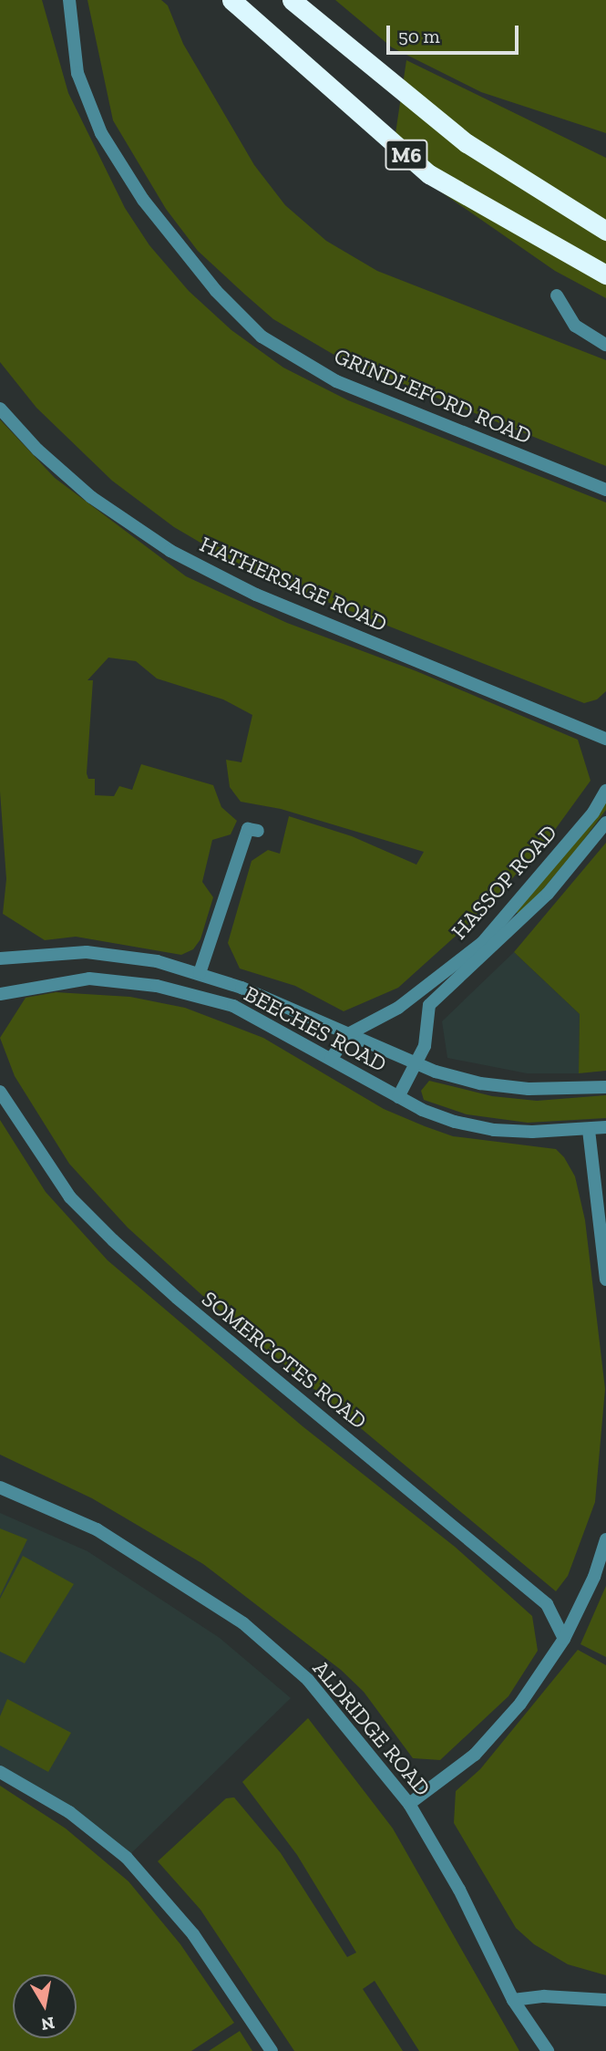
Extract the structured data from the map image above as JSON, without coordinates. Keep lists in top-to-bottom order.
{
  "streets": {
    "highway": ["M6"],
    "street": [
      "GRINDLEFORD ROAD",
      "HATHERSAGE ROAD",
      "HASSOP ROAD",
      "BEECHES ROAD",
      "SOMERCOTES ROAD",
      "ALDRIDGE ROAD"
    ]
  },
  "crossings": [
    ["HASSOP ROAD", "BEECHES ROAD"]
  ],
  "scale_bar": "50 m",
  "north": "bottom"
}
